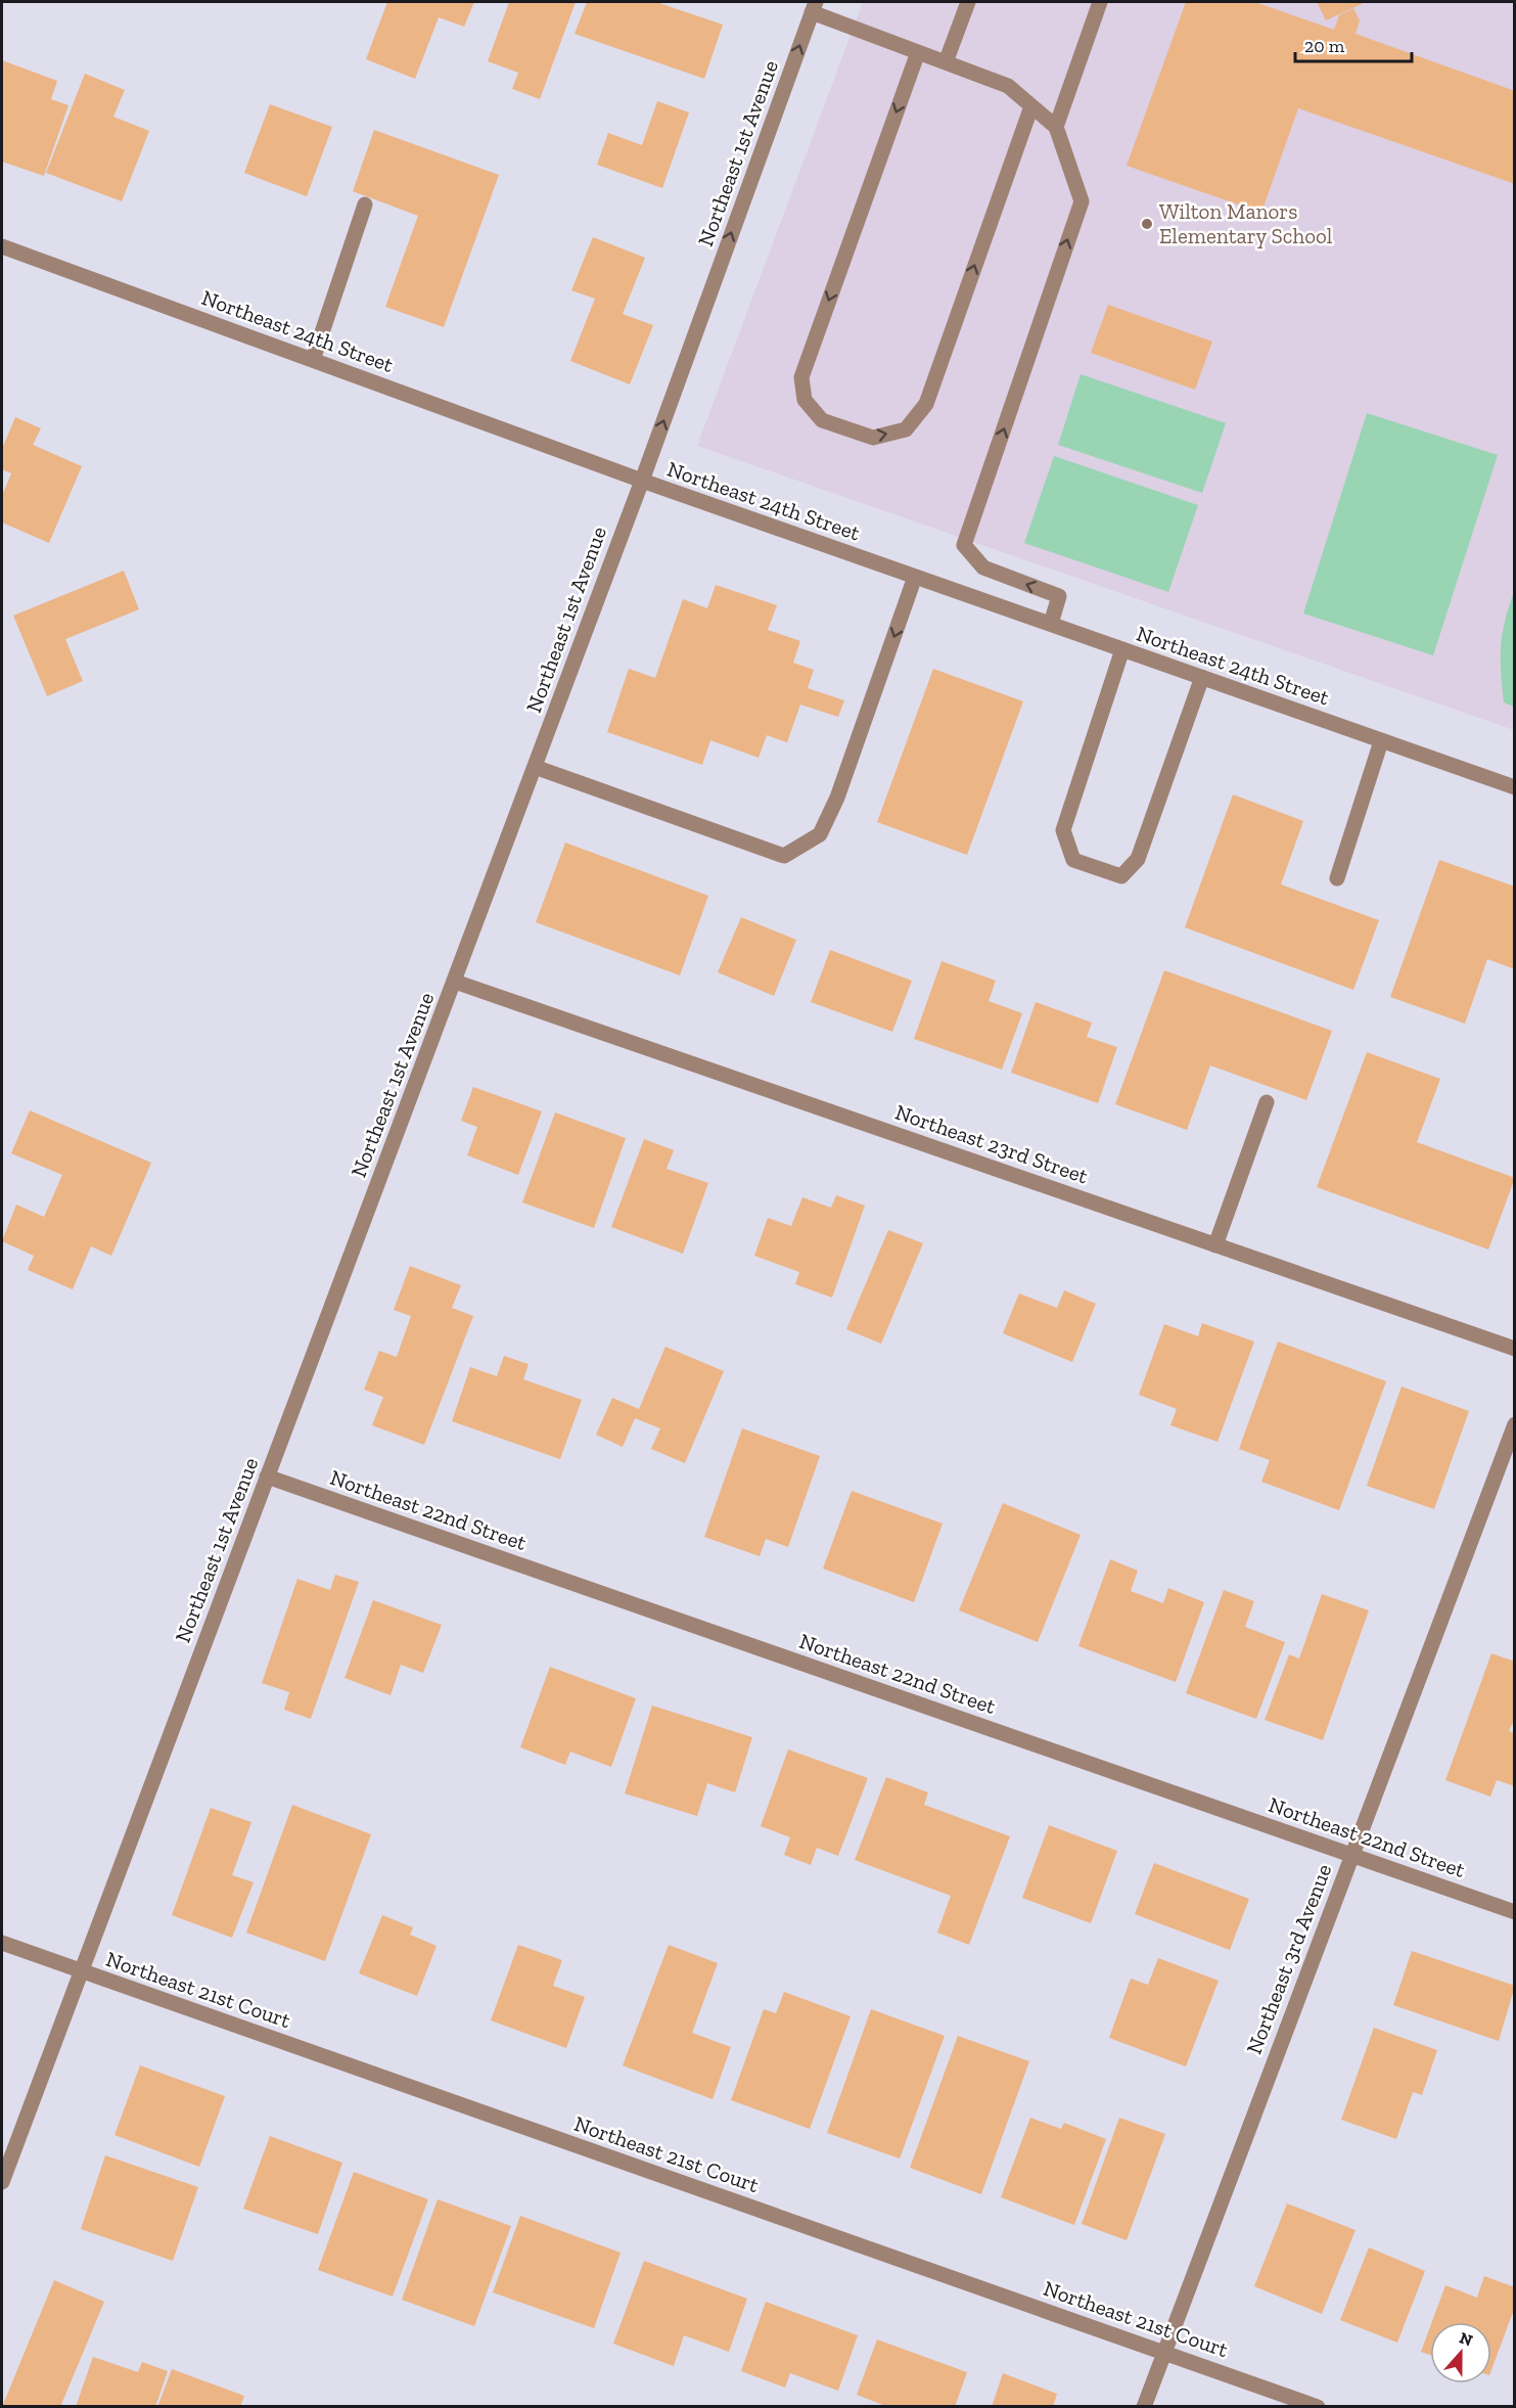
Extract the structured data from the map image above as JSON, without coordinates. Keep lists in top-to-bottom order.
{
  "streets": {
    "street": [
      "Northeast 1st Avenue",
      "Northeast 24th Street",
      "Northeast 23rd Street",
      "Northeast 22nd Street",
      "Northeast 3rd Avenue",
      "Northeast 21st Court"
    ]
  },
  "crossings": [
    ["Northeast 1st Avenue", "Northeast 24th Street"],
    ["Northeast 1st Avenue", "Northeast 23rd Street"],
    ["Northeast 1st Avenue", "Northeast 22nd Street"],
    ["Northeast 1st Avenue", "Northeast 21st Court"],
    ["Northeast 22nd Street", "Northeast 3rd Avenue"],
    ["Northeast 3rd Avenue", "Northeast 21st Court"]
  ],
  "places": ["Wilton Manors Elementary School"],
  "scale_bar": "20 m",
  "north": "top"
}
